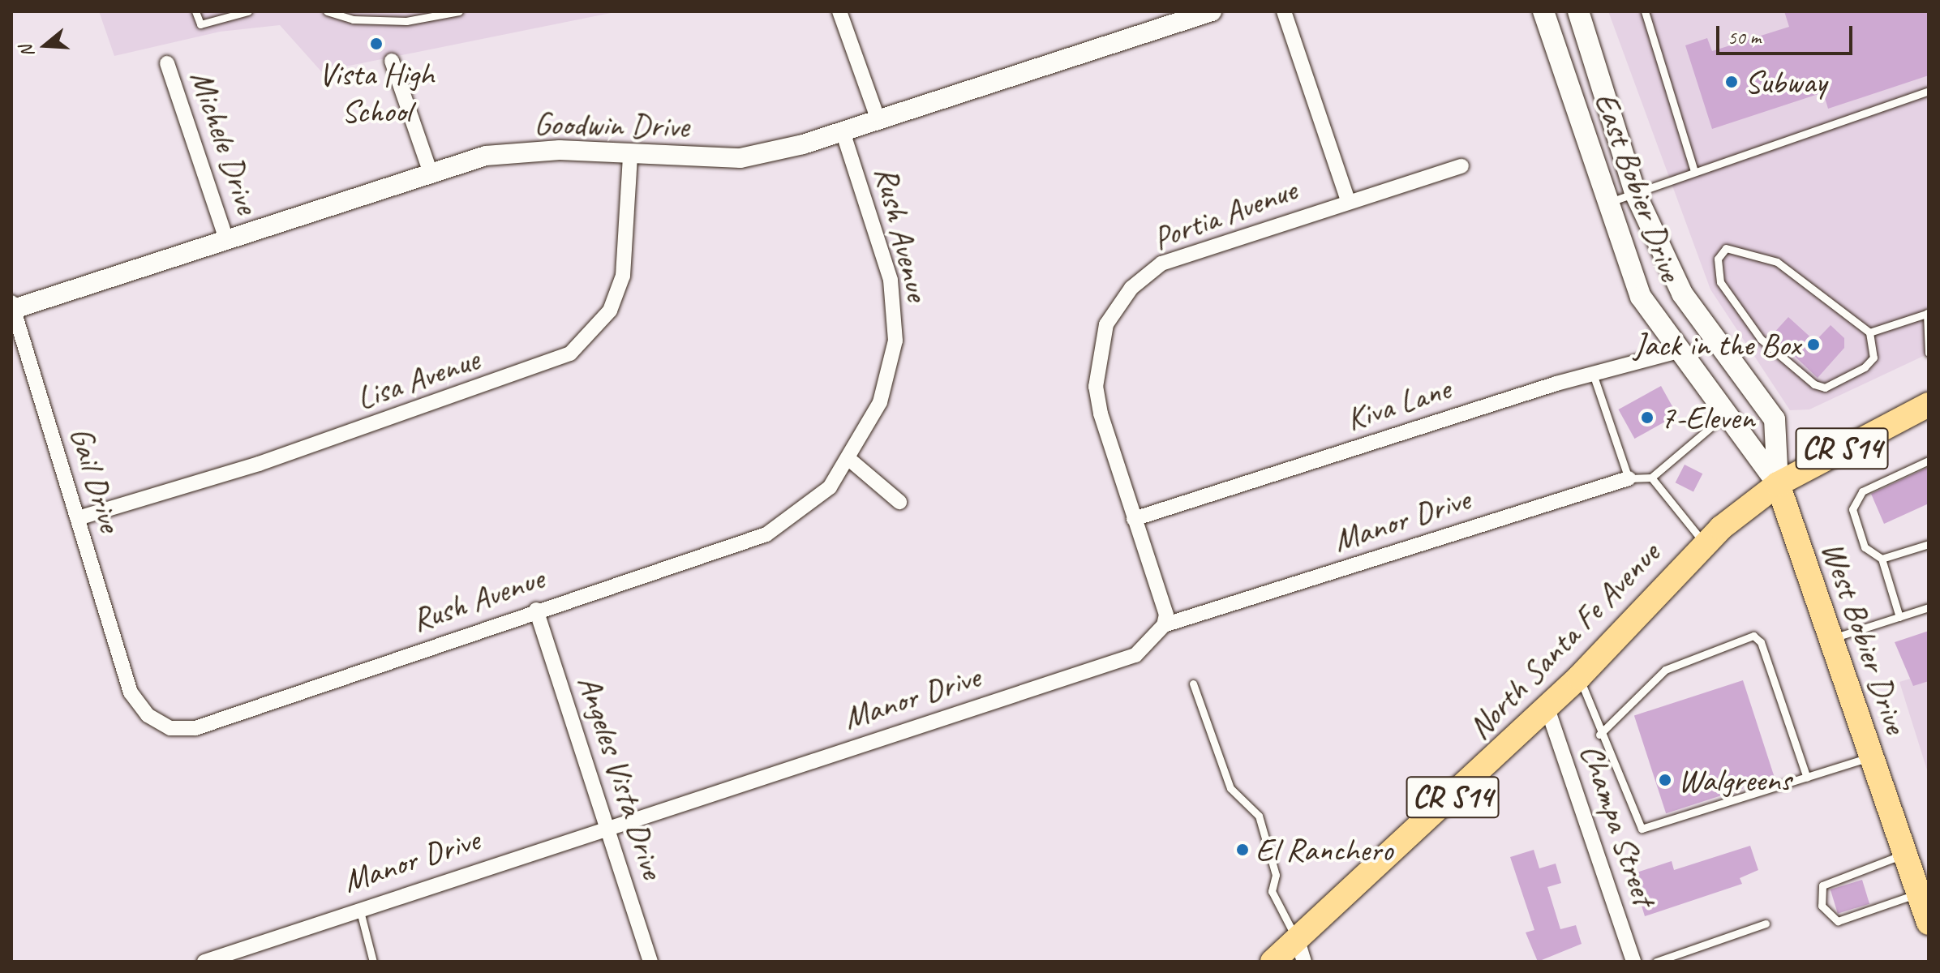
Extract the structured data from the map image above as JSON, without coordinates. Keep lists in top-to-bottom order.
{
  "streets": {
    "main road": [
      "East Bobier Drive",
      "CR S14",
      "West Bobier Drive",
      "North Santa Fe Avenue"
    ],
    "street": [
      "Goodwin Drive",
      "Michele Drive",
      "Portia Avenue",
      "Rush Avenue",
      "Lisa Avenue",
      "Kiva Lane",
      "Gail Drive",
      "Manor Drive",
      "Angeles Vista Drive",
      "Champa Street"
    ]
  },
  "crossings": [
    ["Goodwin Drive", "Michele Drive"],
    ["Goodwin Drive", "Rush Avenue"],
    ["Goodwin Drive", "Lisa Avenue"],
    ["Goodwin Drive", "Gail Drive"],
    ["East Bobier Drive", "Kiva Lane"],
    ["East Bobier Drive", "West Bobier Drive"],
    ["East Bobier Drive", "North Santa Fe Avenue"],
    ["Portia Avenue", "Kiva Lane"],
    ["Portia Avenue", "Manor Drive"],
    ["Rush Avenue", "Gail Drive"],
    ["Rush Avenue", "Angeles Vista Drive"],
    ["Lisa Avenue", "Gail Drive"],
    ["Manor Drive", "Angeles Vista Drive"],
    ["West Bobier Drive", "North Santa Fe Avenue"],
    ["North Santa Fe Avenue", "Champa Street"]
  ],
  "places": [
    "Vista High School",
    "Subway",
    "Jack in the Box",
    "7-Eleven",
    "Walgreens",
    "El Ranchero"
  ],
  "scale_bar": "50 m",
  "north": "left"
}
